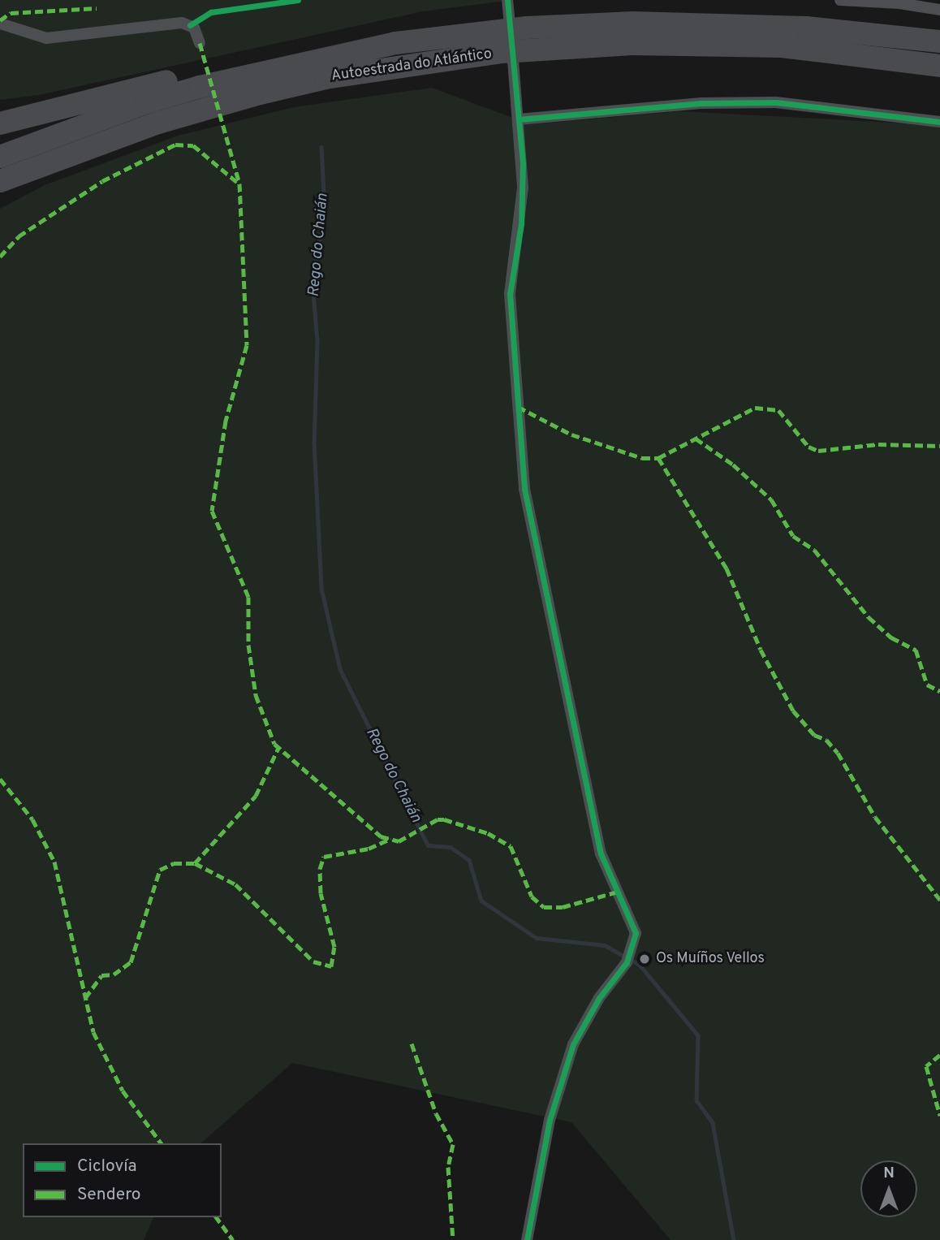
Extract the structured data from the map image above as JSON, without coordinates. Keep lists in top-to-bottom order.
{
  "streets": {
    "highway": ["Autoestrada do Atlántico"]
  },
  "water": ["Rego do Chaián"],
  "places": ["Os Muíños Vellos"],
  "legend": ["Ciclovía", "Sendero"],
  "north": "top"
}
